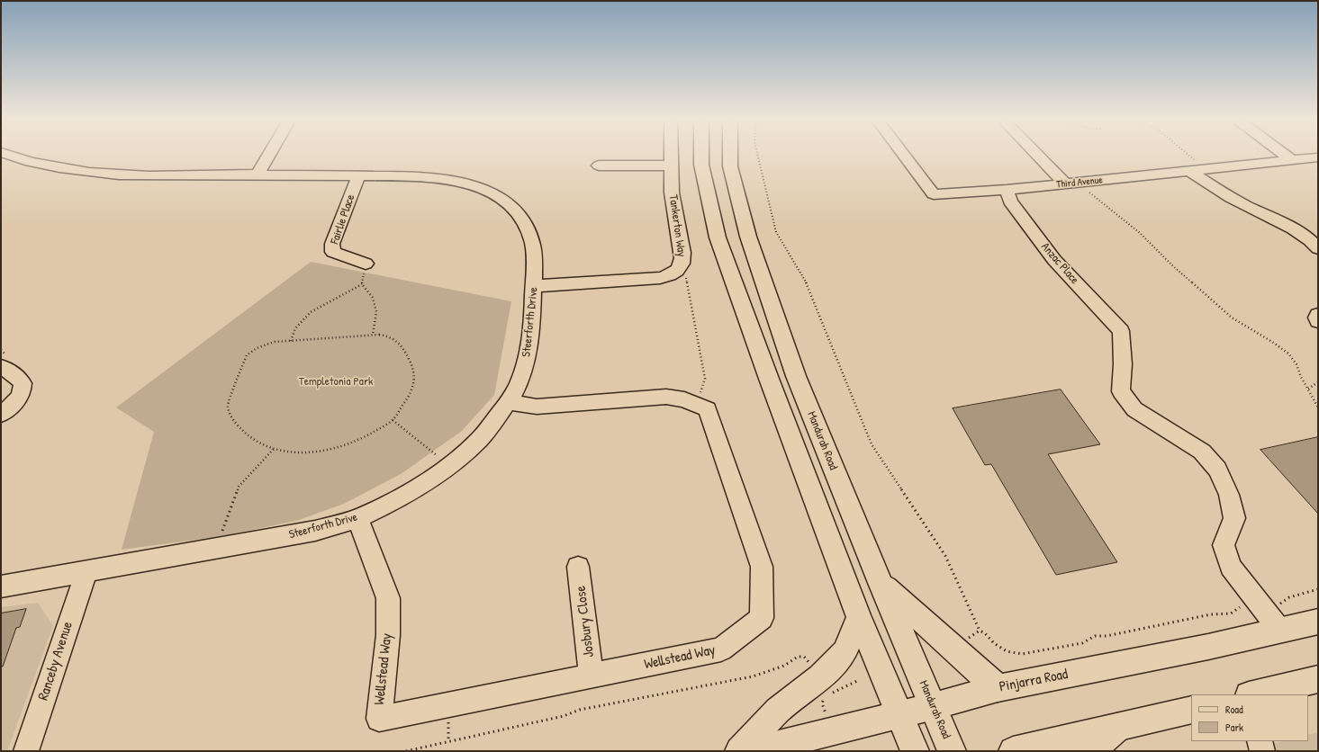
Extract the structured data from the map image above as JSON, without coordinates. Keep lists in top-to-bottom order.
{
  "streets": {
    "main road": ["Mandurah Road", "Pinjarra Road"],
    "street": [
      "Third Avenue",
      "Fairlie Place",
      "Tankerton Way",
      "Anzac Place",
      "Steerforth Drive",
      "Josbury Close",
      "Wellstead Way",
      "Ranceby Avenue"
    ]
  },
  "crossings": [
    ["Third Avenue", "Anzac Place"],
    ["Fairlie Place", "Steerforth Drive"],
    ["Tankerton Way", "Steerforth Drive"],
    ["Steerforth Drive", "Wellstead Way"],
    ["Steerforth Drive", "Ranceby Avenue"],
    ["Mandurah Road", "Pinjarra Road"],
    ["Josbury Close", "Wellstead Way"]
  ],
  "parks": ["Templetonia Park"],
  "legend": ["Road", "Park"]
}
